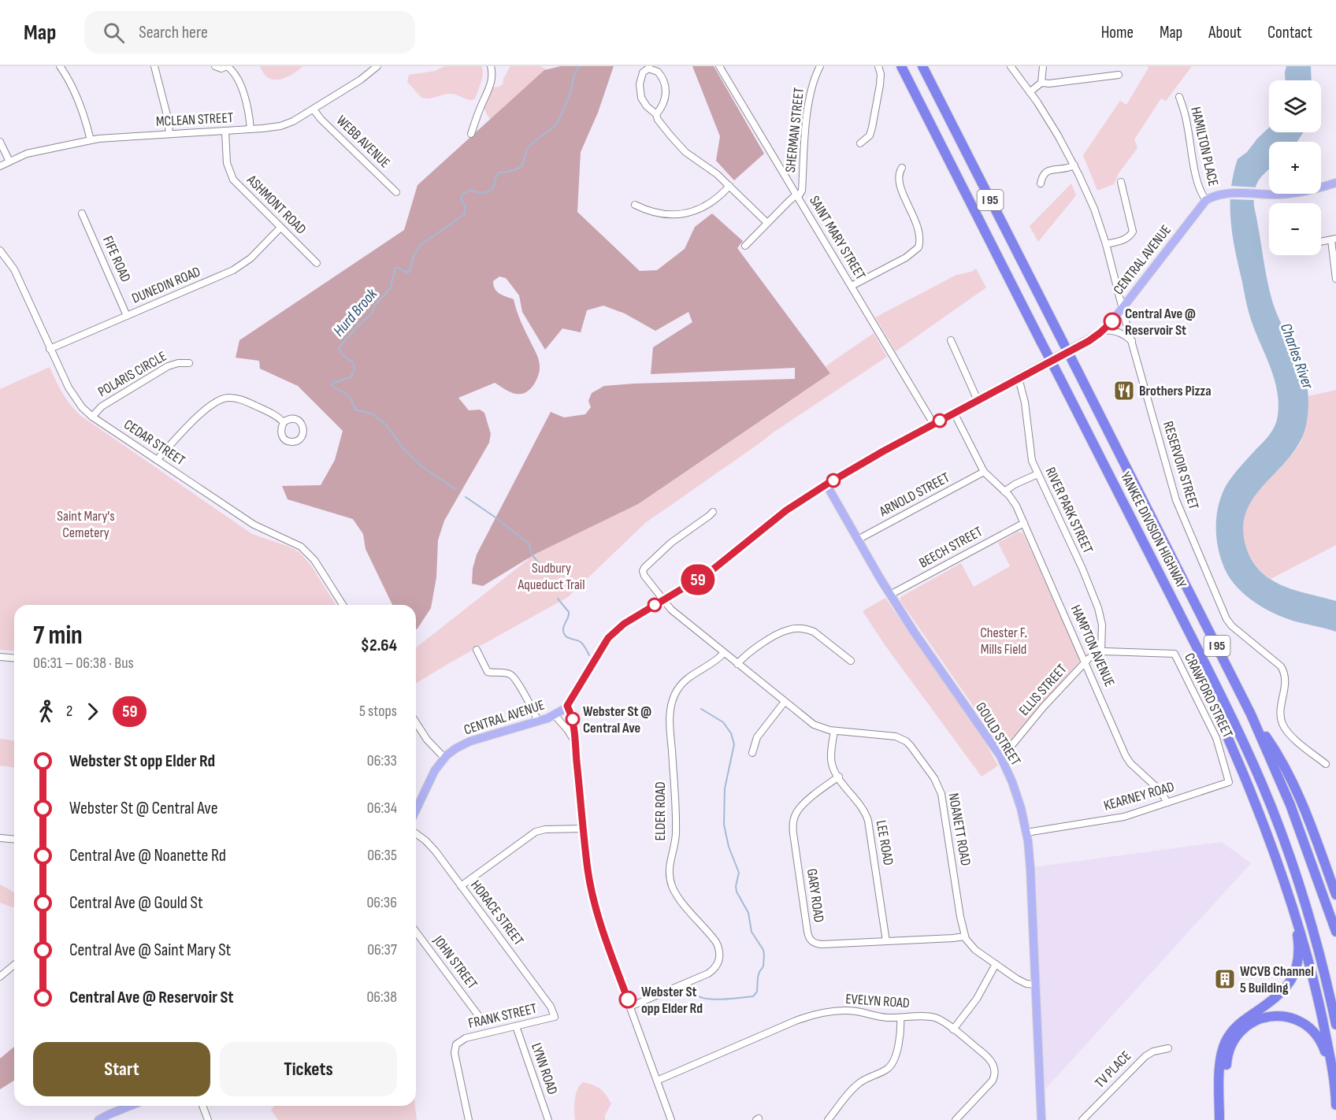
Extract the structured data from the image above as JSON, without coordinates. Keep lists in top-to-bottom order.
{
  "streets": {
    "highway": ["I 95", "YANKEE DIVISION HIGHWAY"],
    "main road": ["CENTRAL AVENUE", "GOULD STREET"],
    "street": [
      "MCLEAN STREET",
      "SHERMAN STREET",
      "WEBB AVENUE",
      "HAMILTON PLACE",
      "ASHMONT ROAD",
      "SAINT MARY STREET",
      "FIFE ROAD",
      "DUNEDIN ROAD",
      "POLARIS CIRCLE",
      "CEDAR STREET",
      "RESERVOIR STREET",
      "ARNOLD STREET",
      "RIVER PARK STREET",
      "BEECH STREET",
      "HAMPTON AVENUE",
      "ELLIS STREET",
      "CRAWFORD STREET",
      "KEARNEY ROAD",
      "ELDER ROAD",
      "NOANETT ROAD",
      "LEE ROAD",
      "GARY ROAD",
      "HORACE STREET",
      "JOHN STREET",
      "EVELYN ROAD",
      "FRANK STREET",
      "LYNN ROAD",
      "TV PLACE"
    ]
  },
  "crossings": [
    ["MCLEAN STREET", "WEBB AVENUE"],
    ["MCLEAN STREET", "ASHMONT ROAD"],
    ["SHERMAN STREET", "SAINT MARY STREET"],
    ["HAMILTON PLACE", "CENTRAL AVENUE"],
    ["ASHMONT ROAD", "DUNEDIN ROAD"],
    ["SAINT MARY STREET", "CENTRAL AVENUE"],
    ["FIFE ROAD", "DUNEDIN ROAD"],
    ["CENTRAL AVENUE", "RESERVOIR STREET"],
    ["CENTRAL AVENUE", "RIVER PARK STREET"],
    ["CENTRAL AVENUE", "HAMPTON AVENUE"],
    ["CENTRAL AVENUE", "GOULD STREET"],
    ["CENTRAL AVENUE", "NOANETT ROAD"],
    ["DUNEDIN ROAD", "CEDAR STREET"],
    ["POLARIS CIRCLE", "CEDAR STREET"],
    ["ARNOLD STREET", "HAMPTON AVENUE"],
    ["ARNOLD STREET", "GOULD STREET"],
    ["RIVER PARK STREET", "CRAWFORD STREET"],
    ["BEECH STREET", "HAMPTON AVENUE"],
    ["BEECH STREET", "GOULD STREET"],
    ["HAMPTON AVENUE", "ELLIS STREET"],
    ["HAMPTON AVENUE", "KEARNEY ROAD"],
    ["ELLIS STREET", "GOULD STREET"],
    ["CRAWFORD STREET", "KEARNEY ROAD"],
    ["GOULD STREET", "KEARNEY ROAD"],
    ["ELDER ROAD", "NOANETT ROAD"],
    ["NOANETT ROAD", "LEE ROAD"],
    ["NOANETT ROAD", "GARY ROAD"],
    ["LEE ROAD", "GARY ROAD"],
    ["HORACE STREET", "FRANK STREET"],
    ["FRANK STREET", "LYNN ROAD"]
  ],
  "water": ["Hurd Brook", "Charles River"],
  "parks": ["Saint Mary's Cemetery", "Sudbury Aqueduct Trail", "Chester F. Mills Field"],
  "places": {
    "other": ["Central Ave @ Reservoir St", "Webster St @ Central Ave", "Webster St opp Elder Rd"],
    "restaurant": ["Brothers Pizza"],
    "building": ["WCVB Channel 5 Building"]
  },
  "lines": ["bus line 59"],
  "page": {
    "header": "Map",
    "search": "Search here",
    "nav": [
      "Home",
      "Map",
      "About",
      "Contact"
    ],
    "on_map": "59",
    "map_buttons": ["+", "−"],
    "heading": ["7 min", "06:31 – 06:38 · Bus", "$2.64"],
    "legs": ["2", "59", "5 stops"],
    "list": [
      {
        "name": "Webster St opp Elder Rd",
        "value": "06:33"
      },
      {
        "name": "Webster St @ Central Ave",
        "value": "06:34"
      },
      {
        "name": "Central Ave @ Noanette Rd",
        "value": "06:35"
      },
      {
        "name": "Central Ave @ Gould St",
        "value": "06:36"
      },
      {
        "name": "Central Ave @ Saint Mary St",
        "value": "06:37"
      },
      {
        "name": "Central Ave @ Reservoir St",
        "value": "06:38"
      }
    ],
    "buttons": ["Start", "Tickets"]
  }
}
